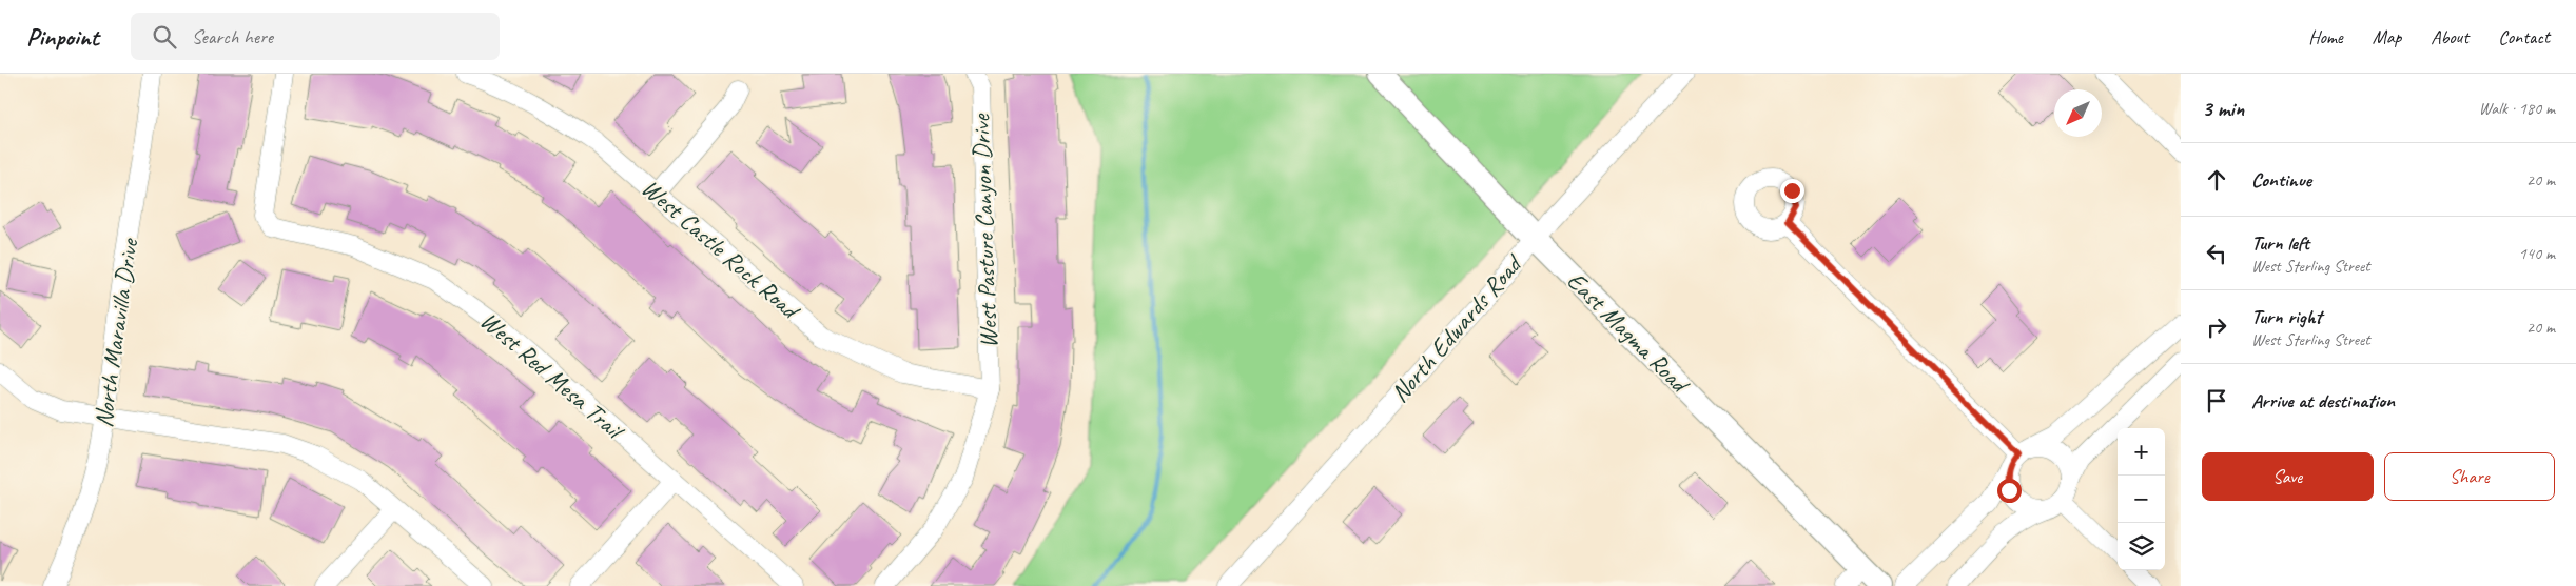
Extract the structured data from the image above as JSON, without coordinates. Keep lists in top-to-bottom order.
{
  "streets": {
    "street": [
      "West Pasture Canyon Drive",
      "West Castle Rock Road",
      "North Edwards Road",
      "East Magma Road",
      "North Maravilla Drive",
      "West Red Mesa Trail"
    ]
  },
  "crossings": [
    ["West Pasture Canyon Drive", "West Castle Rock Road"],
    ["North Edwards Road", "East Magma Road"]
  ],
  "north": "bottom left",
  "page": {
    "header": "Pinpoint",
    "search": "Search here",
    "nav": [
      "Home",
      "Map",
      "About",
      "Contact"
    ],
    "heading": ["3 min", "Walk · 180 m"],
    "list": [
      ["Continue", "20 m"],
      ["Turn left", "West Sterling Street", "140 m"],
      ["Turn right", "West Sterling Street", "20 m"],
      "Arrive at destination"
    ],
    "map_buttons": ["+", "−"],
    "buttons": ["Save", "Share"]
  }
}
